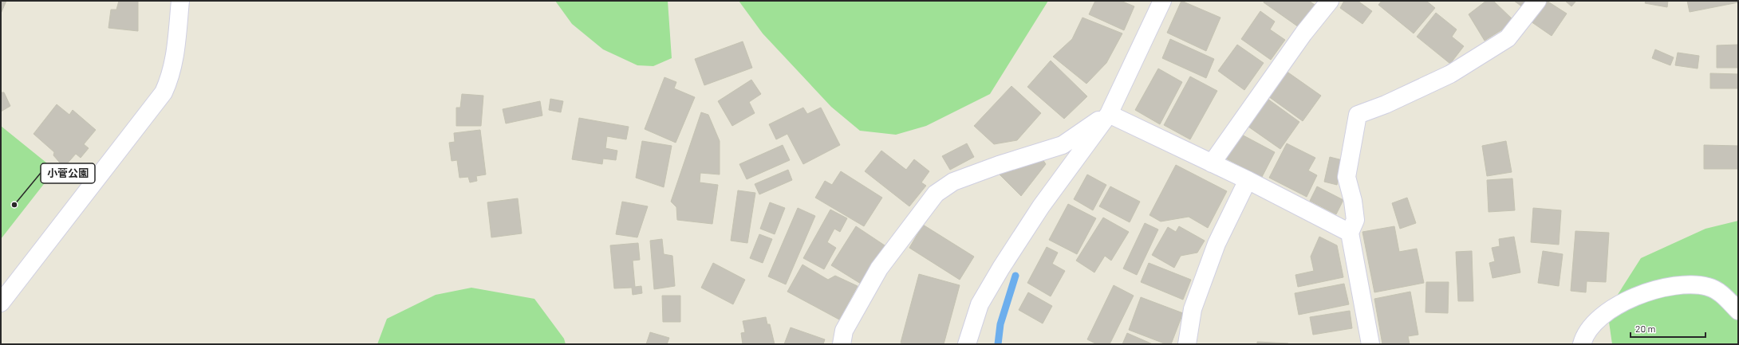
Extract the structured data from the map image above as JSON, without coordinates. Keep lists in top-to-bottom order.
{
  "places": ["小菅公園"],
  "scale_bar": "20 m"
}
